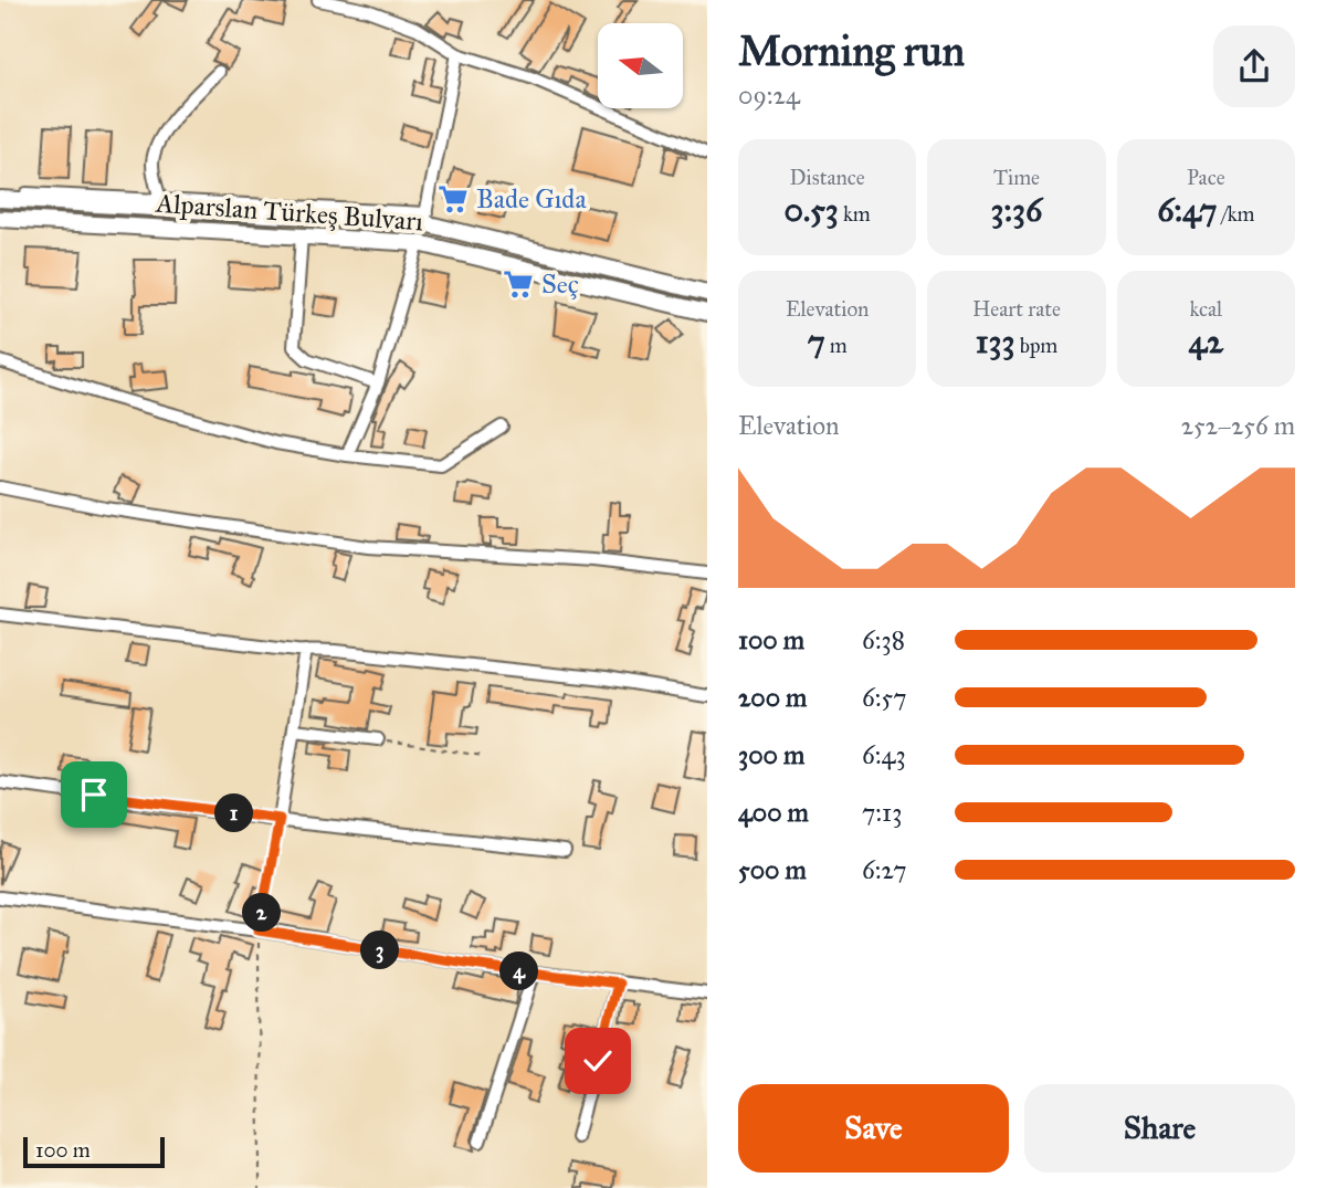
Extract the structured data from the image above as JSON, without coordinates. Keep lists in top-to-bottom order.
{
  "streets": {
    "main road": ["Alparslan Türkeş Bulvarı"]
  },
  "places": {
    "supermarket": ["Bade Gıda", "Seç"]
  },
  "scale_bar": "100 m",
  "north": "left",
  "page": {
    "heading": ["Morning run", "09:24"],
    "stats": [
      ["Distance", "0.53 km"],
      ["Time", "3:36"],
      ["Pace", "6:47 /km"],
      ["Elevation", "7 m"],
      ["Heart rate", "133 bpm"],
      ["kcal", "42"]
    ],
    "chart": ["Elevation", "252–256 m"],
    "list": [
      {
        "name": "100 m",
        "note": "6:38"
      },
      {
        "name": "200 m",
        "note": "6:57"
      },
      {
        "name": "300 m",
        "note": "6:43"
      },
      {
        "name": "400 m",
        "note": "7:13"
      },
      {
        "name": "500 m",
        "note": "6:27"
      }
    ],
    "pins": [
      "1",
      "2",
      "3",
      "4"
    ],
    "buttons": ["Save", "Share"],
    "scale": "100 m"
  }
}
